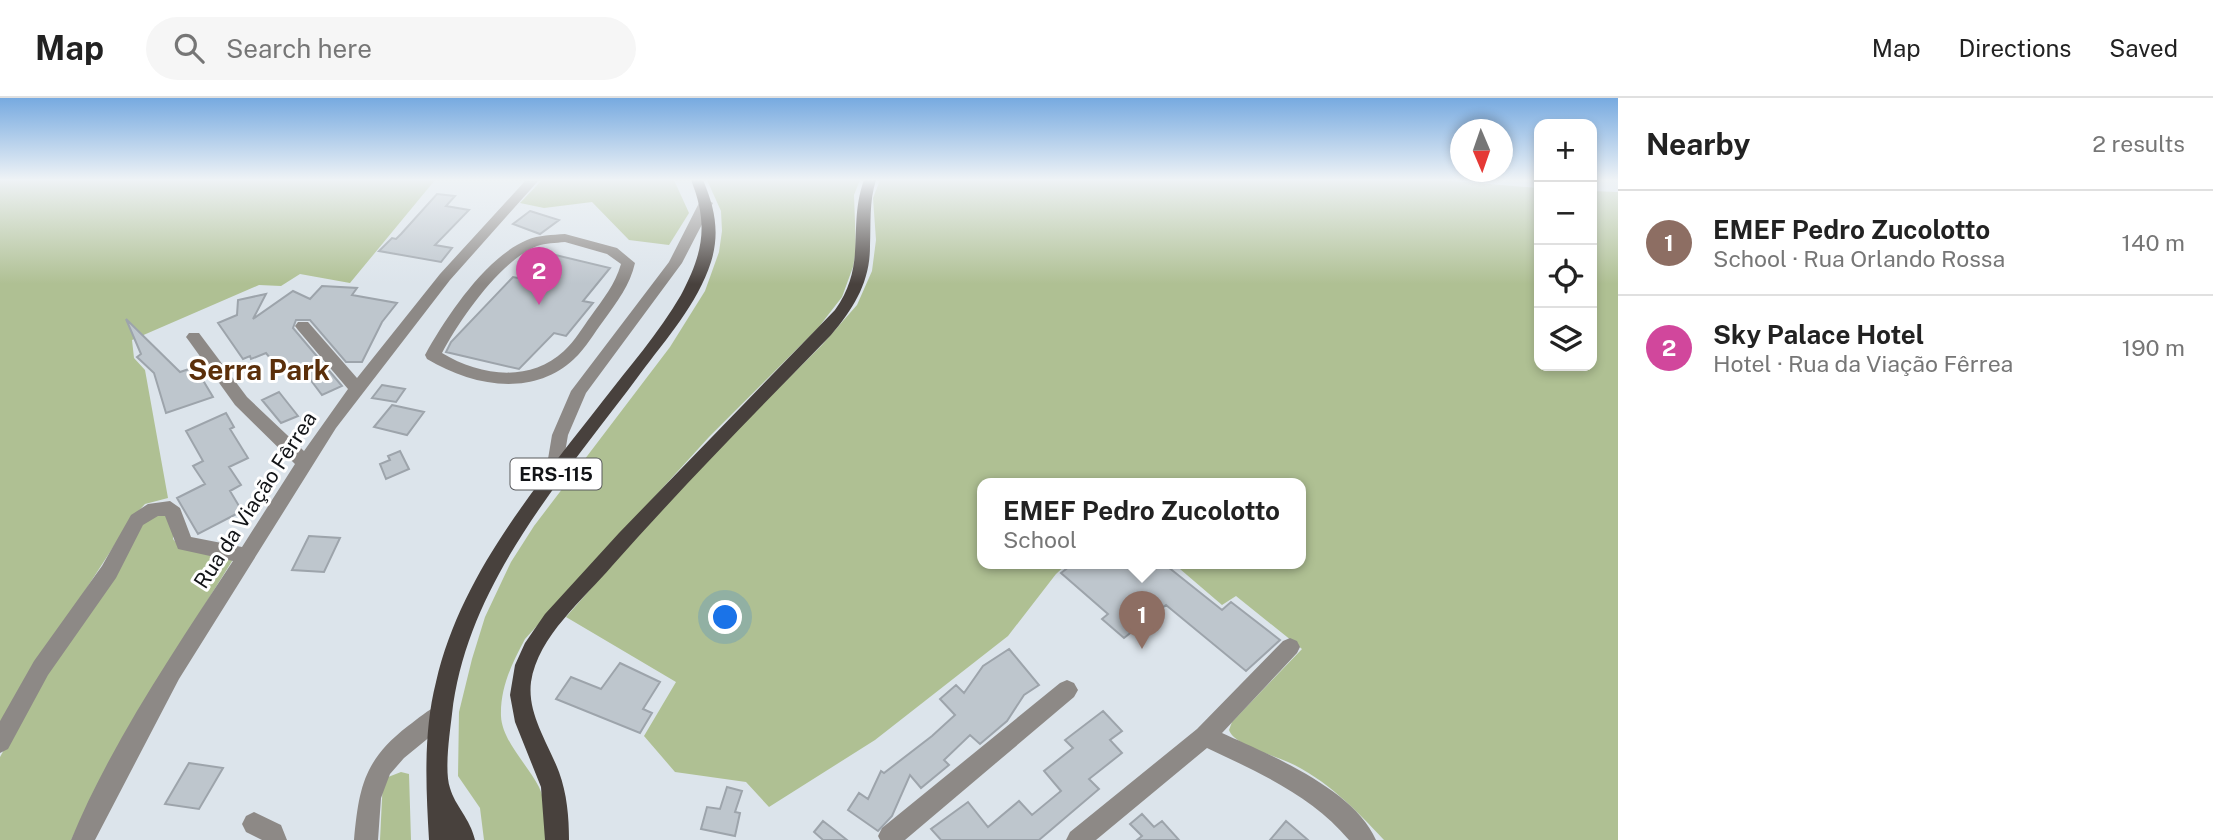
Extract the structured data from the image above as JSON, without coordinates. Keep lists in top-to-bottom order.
{
  "streets": {
    "main road": ["ERS-115"],
    "street": ["Rua da Viação Fêrrea"]
  },
  "districts": ["Serra Park"],
  "north": "bottom",
  "page": {
    "header": "Map",
    "search": "Search here",
    "nav": ["Map", "Directions", "Saved"],
    "heading": ["Nearby", "2 results"],
    "map_buttons": ["+", "−"],
    "list": [
      {
        "mark": "1",
        "name": "EMEF Pedro Zucolotto",
        "note": "School · Rua Orlando Rossa",
        "value": "140 m"
      },
      {
        "mark": "2",
        "name": "Sky Palace Hotel",
        "note": "Hotel · Rua da Viação Fêrrea",
        "value": "190 m"
      }
    ],
    "pins": ["2", "1"],
    "popup": ["EMEF Pedro Zucolotto", "School"]
  }
}
